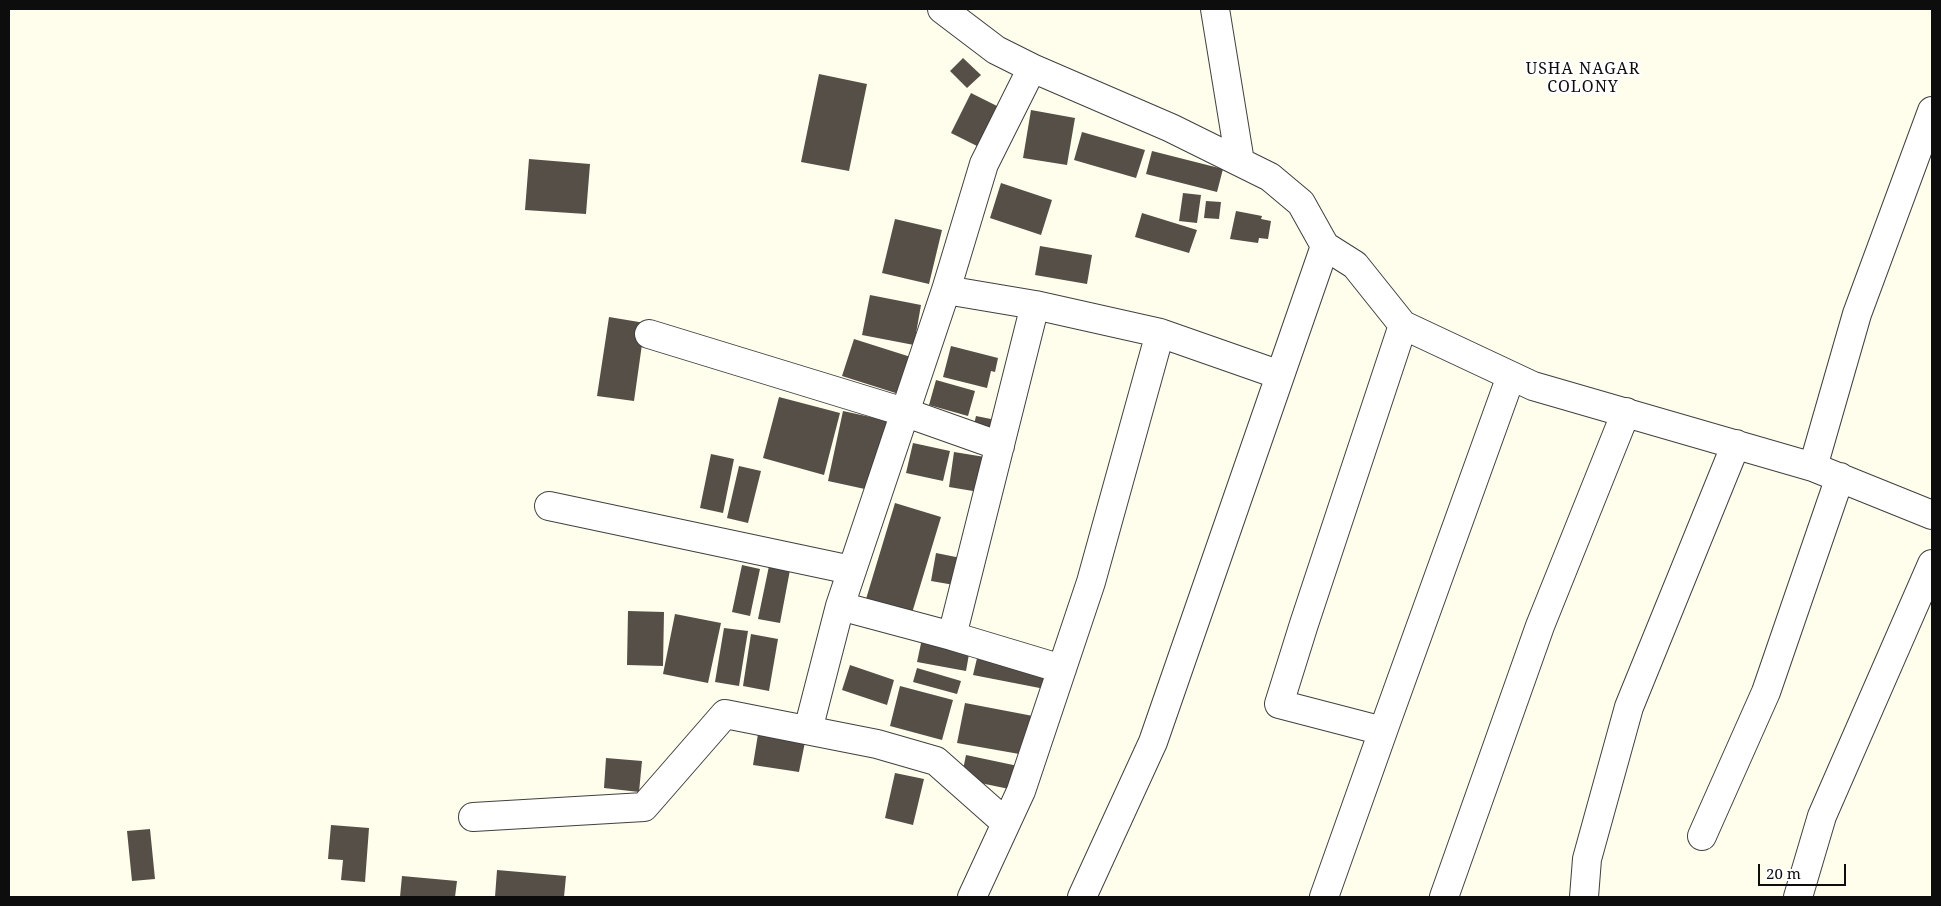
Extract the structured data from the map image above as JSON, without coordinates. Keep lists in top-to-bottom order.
{
  "districts": ["USHA NAGAR COLONY"],
  "scale_bar": "20 m"
}
